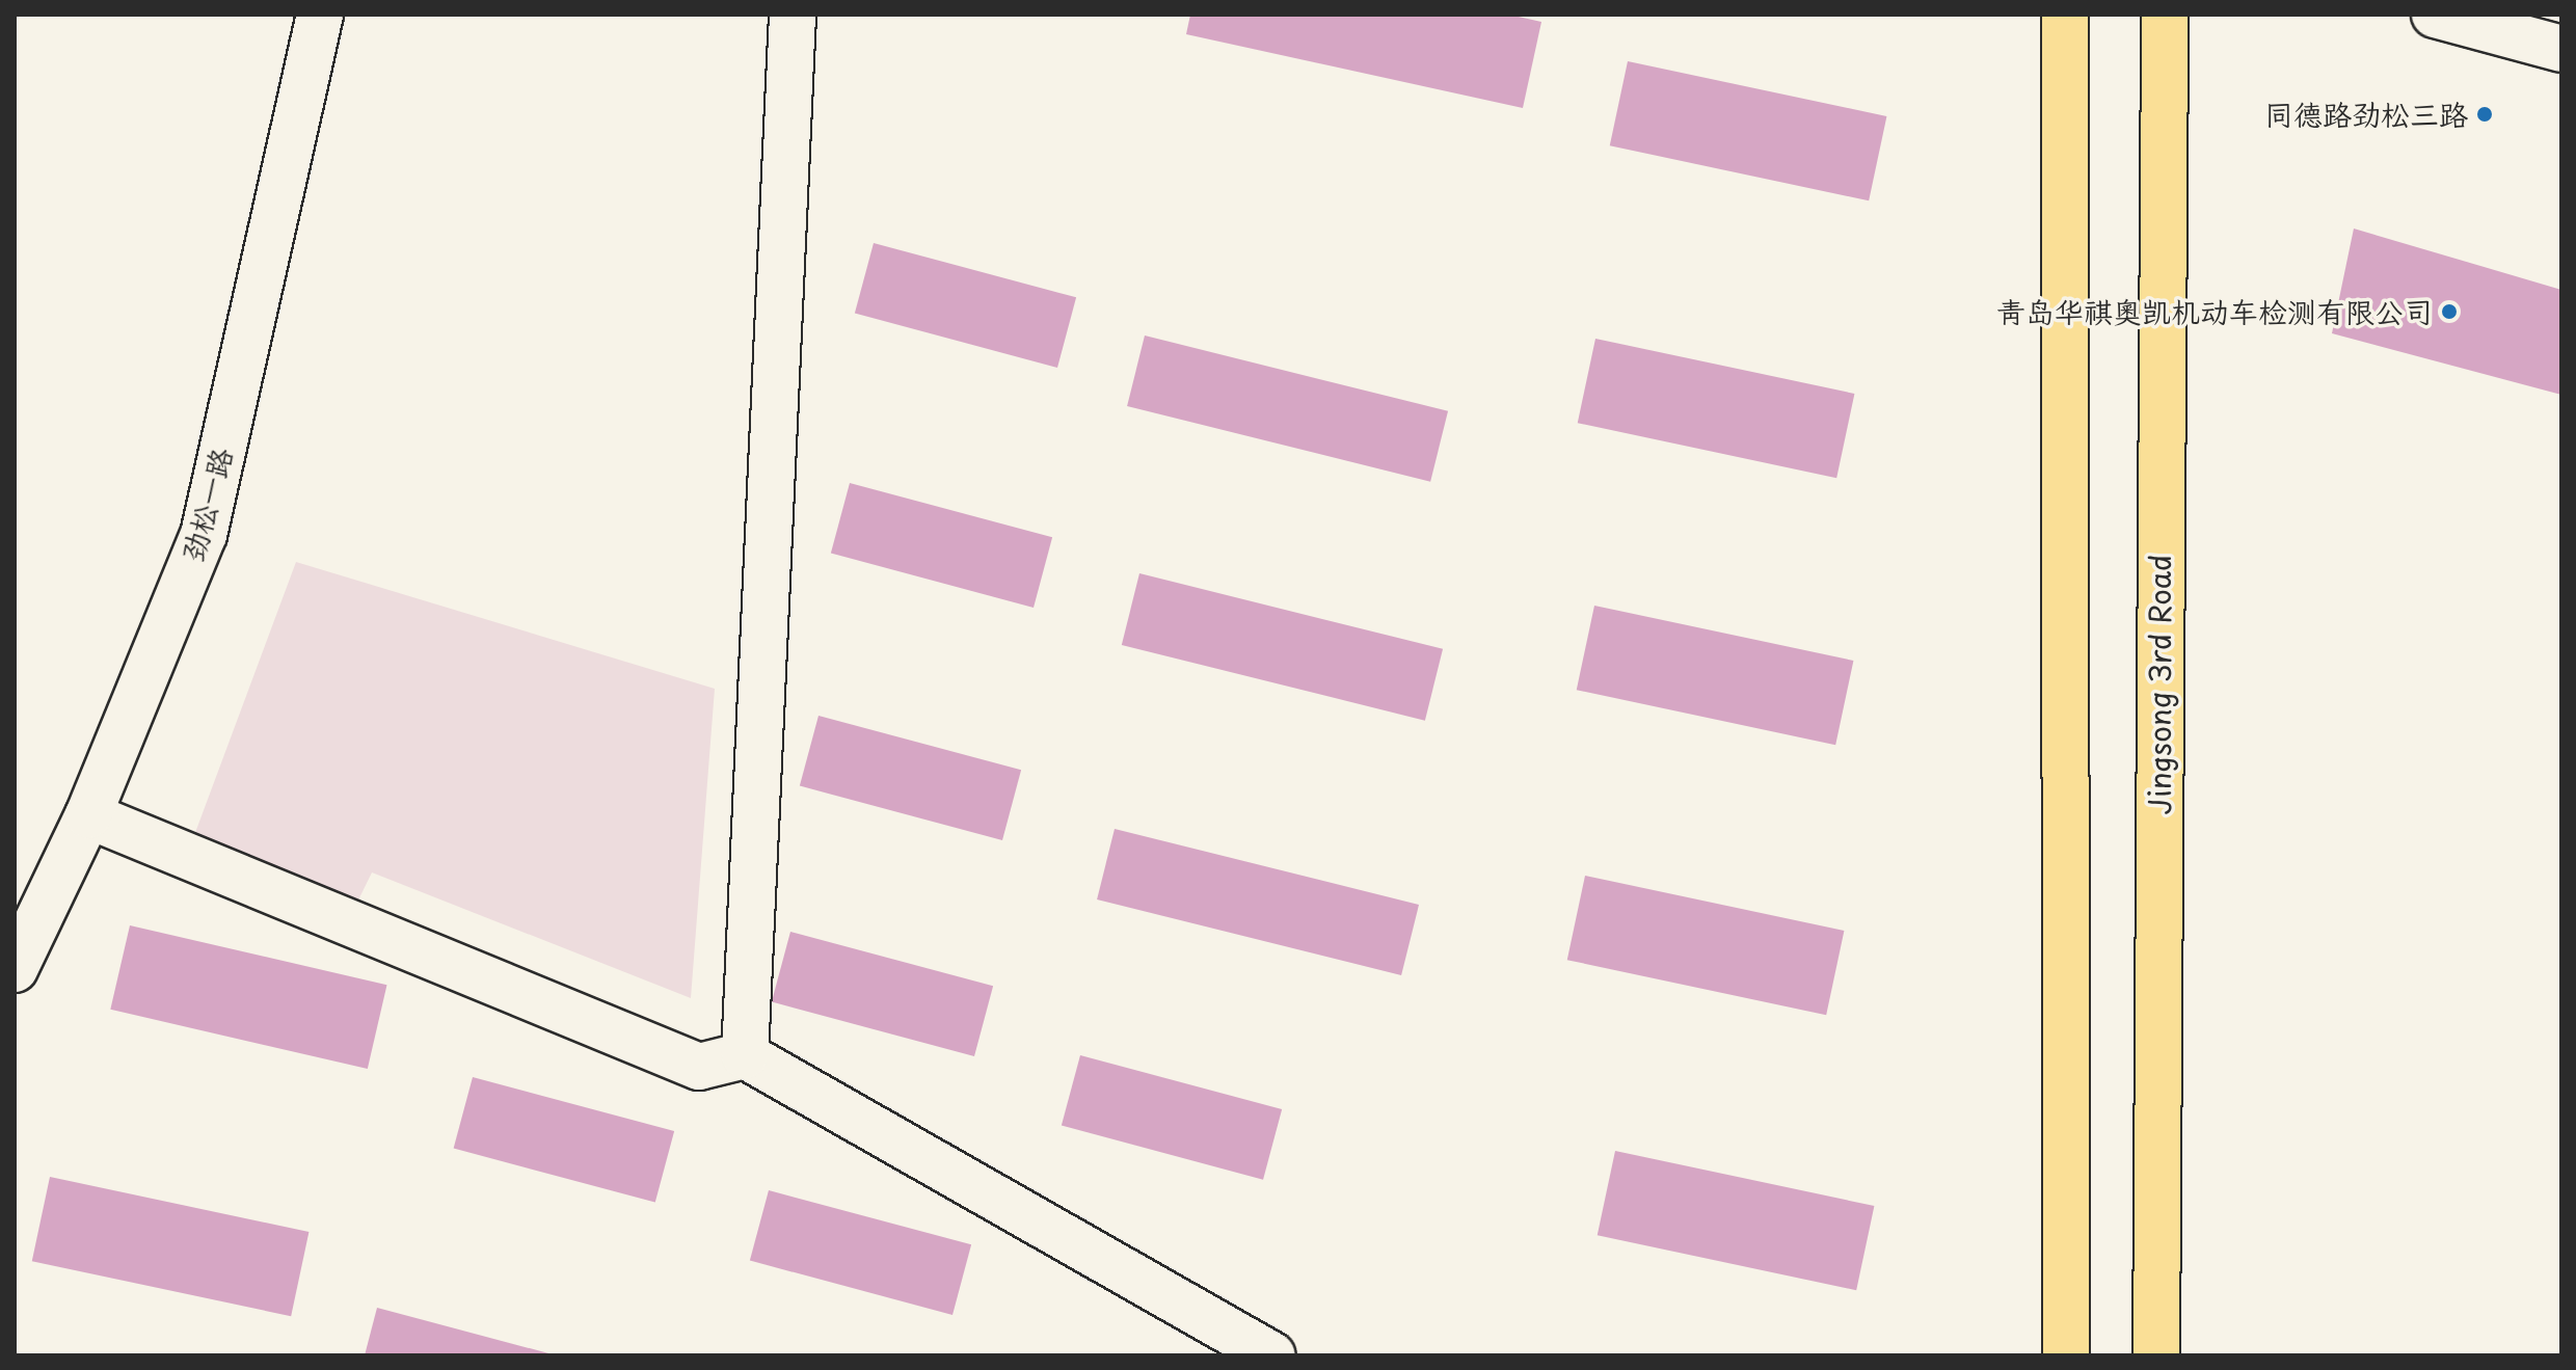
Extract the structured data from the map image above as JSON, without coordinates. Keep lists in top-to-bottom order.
{
  "streets": {
    "main road": ["Jingsong 3rd Road"],
    "street": ["劲松一路"]
  },
  "places": ["同德路劲松三路", "青岛华祺奥凯机动车检测有限公司"]
}
